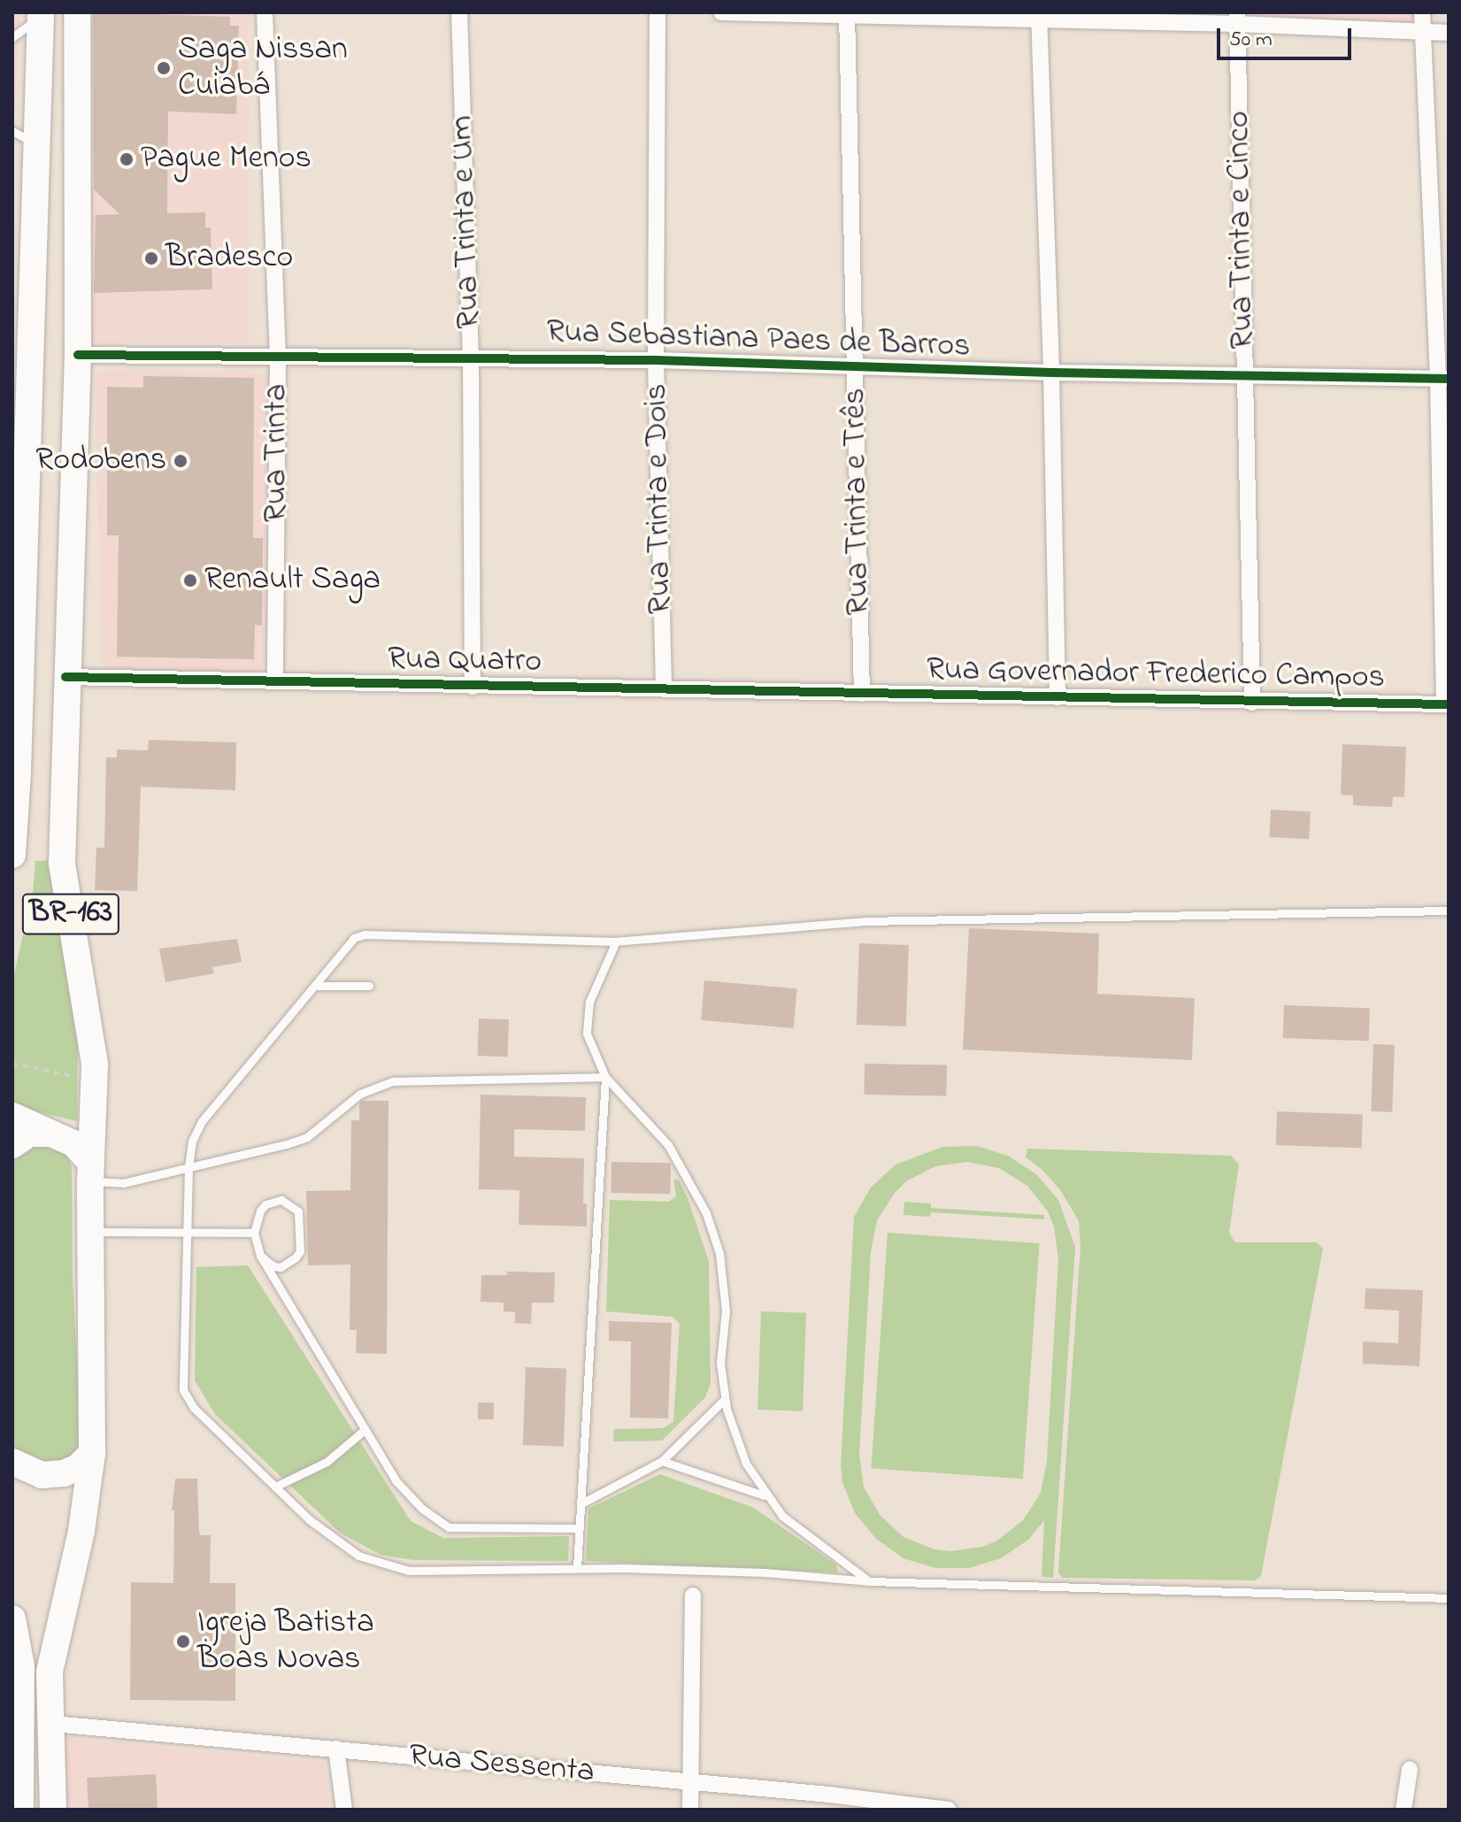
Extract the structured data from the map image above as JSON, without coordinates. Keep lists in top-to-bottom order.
{
  "streets": {
    "highway": ["BR-163"],
    "street": [
      "Rua Trinta e Um",
      "Rua Trinta e Cinco",
      "Rua Sebastiana Paes de Barros",
      "Rua Trinta",
      "Rua Trinta e Dois",
      "Rua Trinta e Três",
      "Rua Quatro",
      "Rua Governador Frederico Campos",
      "Rua Sessenta"
    ]
  },
  "crossings": [
    ["Rua Trinta e Um", "Rua Sebastiana Paes de Barros"],
    ["Rua Trinta e Um", "Rua Quatro"],
    ["Rua Trinta e Cinco", "Rua Sebastiana Paes de Barros"],
    ["Rua Trinta e Cinco", "Rua Governador Frederico Campos"],
    ["Rua Sebastiana Paes de Barros", "Rua Trinta"],
    ["Rua Sebastiana Paes de Barros", "Rua Trinta e Dois"],
    ["Rua Sebastiana Paes de Barros", "Rua Trinta e Três"],
    ["Rua Sebastiana Paes de Barros", "BR-163"],
    ["Rua Trinta", "Rua Quatro"],
    ["Rua Trinta e Dois", "Rua Quatro"],
    ["Rua Trinta e Três", "Rua Quatro"],
    ["Rua Trinta e Três", "Rua Governador Frederico Campos"],
    ["Rua Quatro", "Rua Governador Frederico Campos"],
    ["Rua Quatro", "BR-163"],
    ["BR-163", "Rua Sessenta"]
  ],
  "places": [
    "Saga Nissan Cuiabá",
    "Pague Menos",
    "Bradesco",
    "Rodobens",
    "Renault Saga",
    "Igreja Batista Boas Novas"
  ],
  "scale_bar": "50 m"
}
